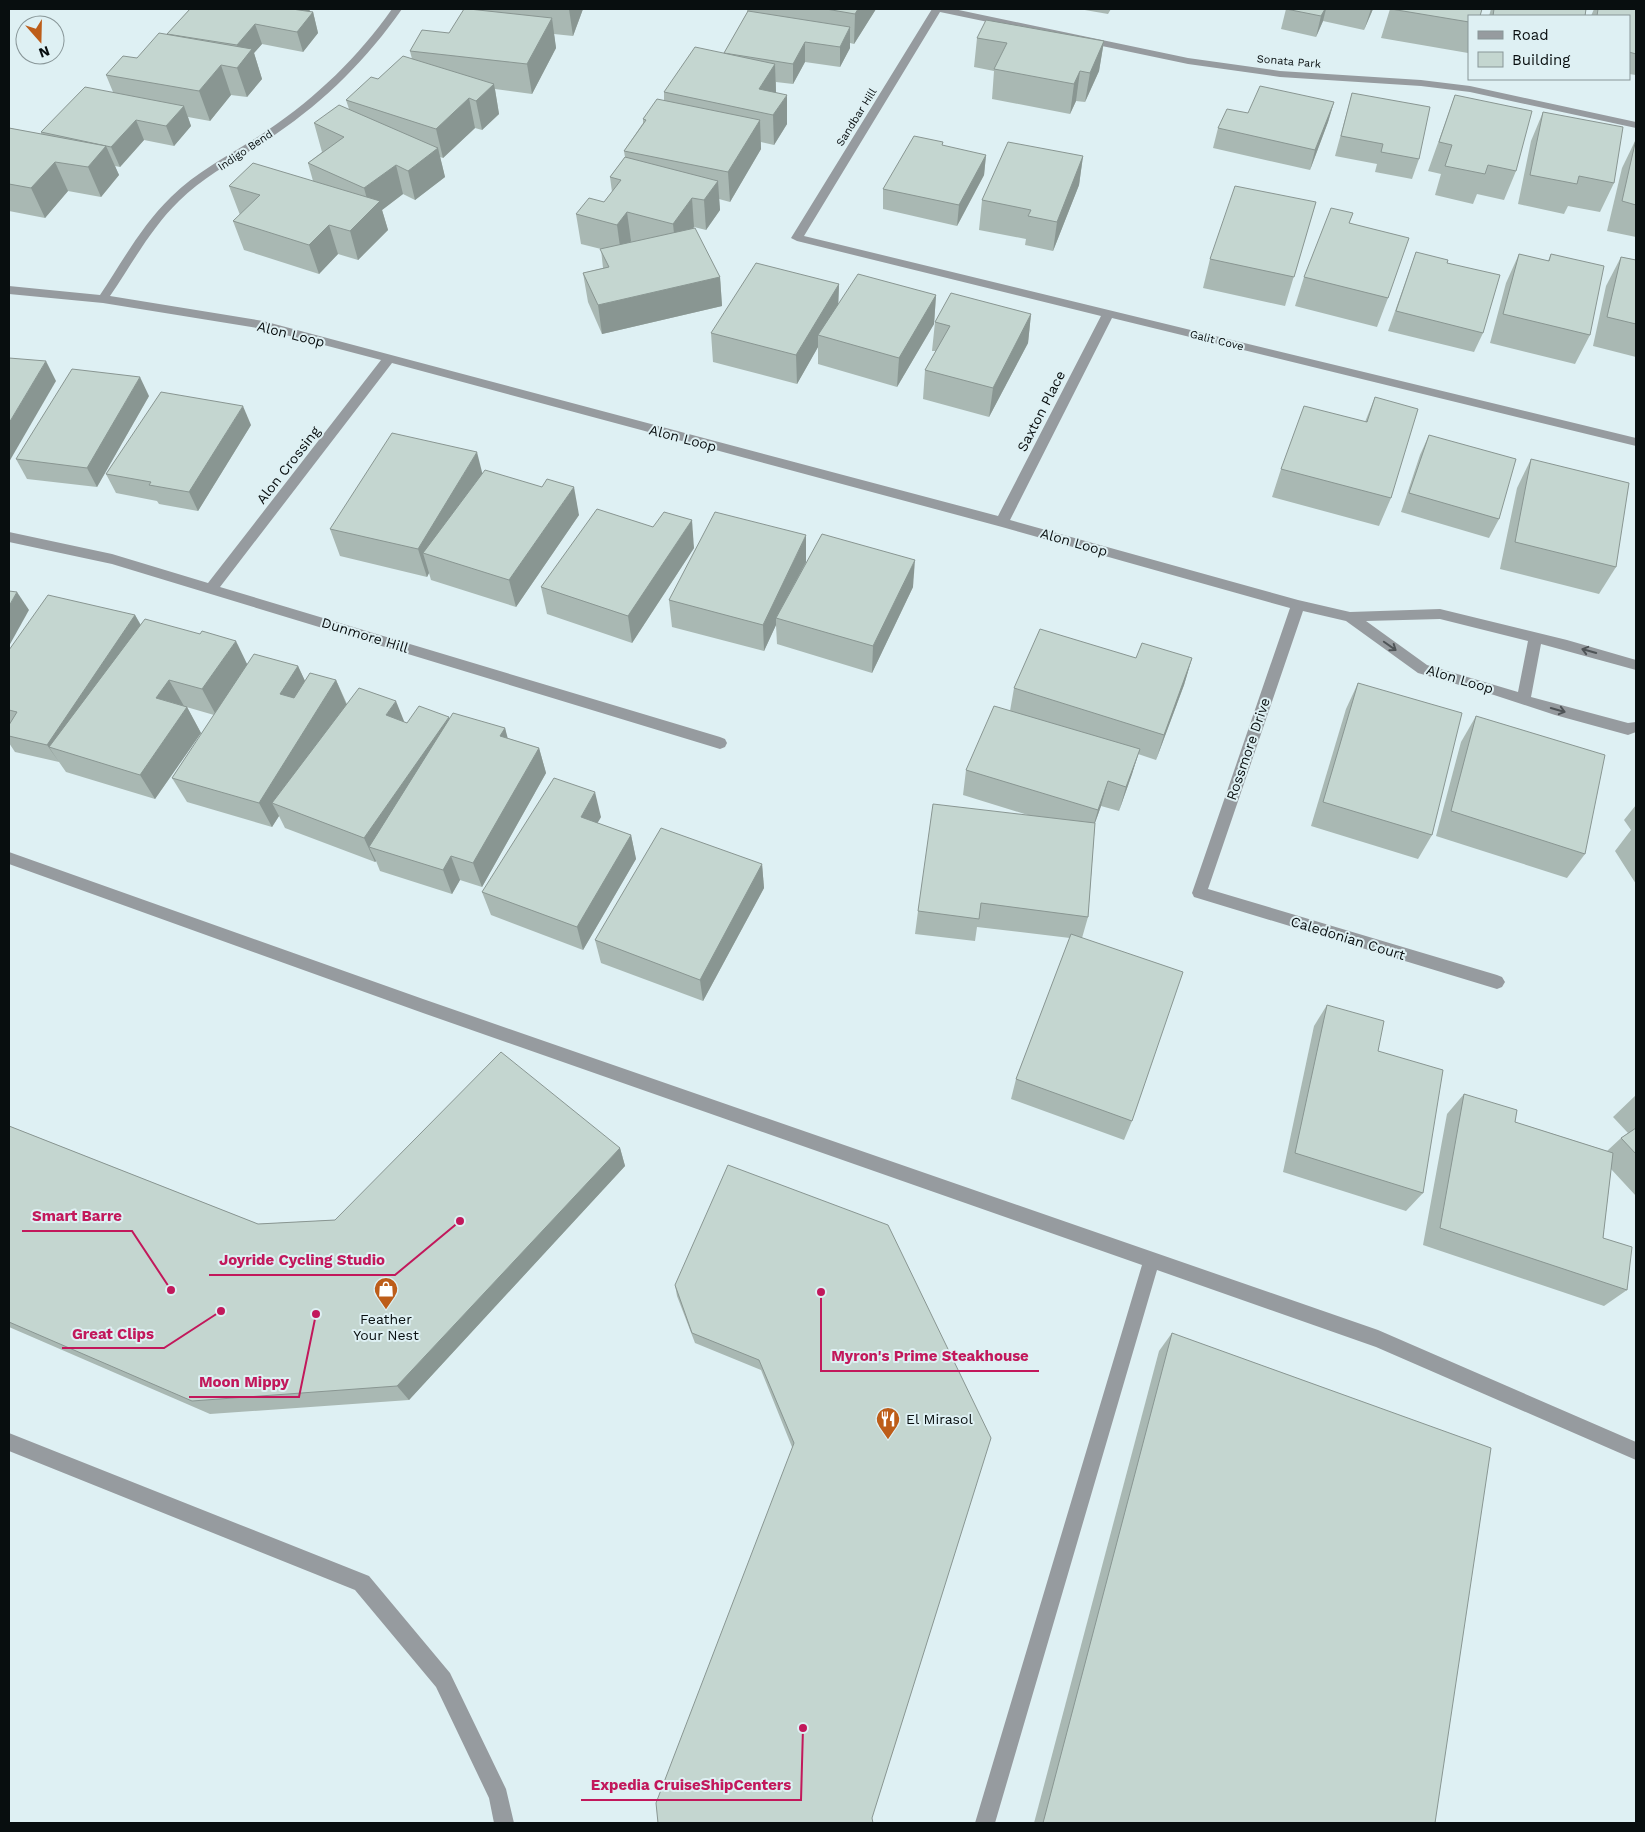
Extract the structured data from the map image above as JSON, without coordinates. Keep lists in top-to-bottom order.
{
  "streets": {
    "street": [
      "Sonata Park",
      "Sandbar Hill",
      "Indigo Bend",
      "Alon Loop",
      "Galit Cove",
      "Saxton Place",
      "Alon Crossing",
      "Dunmore Hill",
      "Rossmore Drive",
      "Caledonian Court"
    ]
  },
  "crossings": [
    ["Sonata Park", "Sandbar Hill"],
    ["Sandbar Hill", "Galit Cove"],
    ["Indigo Bend", "Alon Loop"],
    ["Alon Loop", "Saxton Place"],
    ["Alon Loop", "Alon Crossing"],
    ["Alon Loop", "Rossmore Drive"],
    ["Galit Cove", "Saxton Place"],
    ["Alon Crossing", "Dunmore Hill"],
    ["Rossmore Drive", "Caledonian Court"]
  ],
  "places": {
    "other": [
      "Joyride Cycling Studio",
      "Smart Barre",
      "Myron's Prime Steakhouse",
      "Great Clips",
      "Moon Mippy",
      "Expedia CruiseShipCenters"
    ],
    "shop": ["Feather Your Nest"],
    "restaurant": ["El Mirasol"]
  },
  "legend": ["Road", "Building"],
  "north": "bottom"
}
